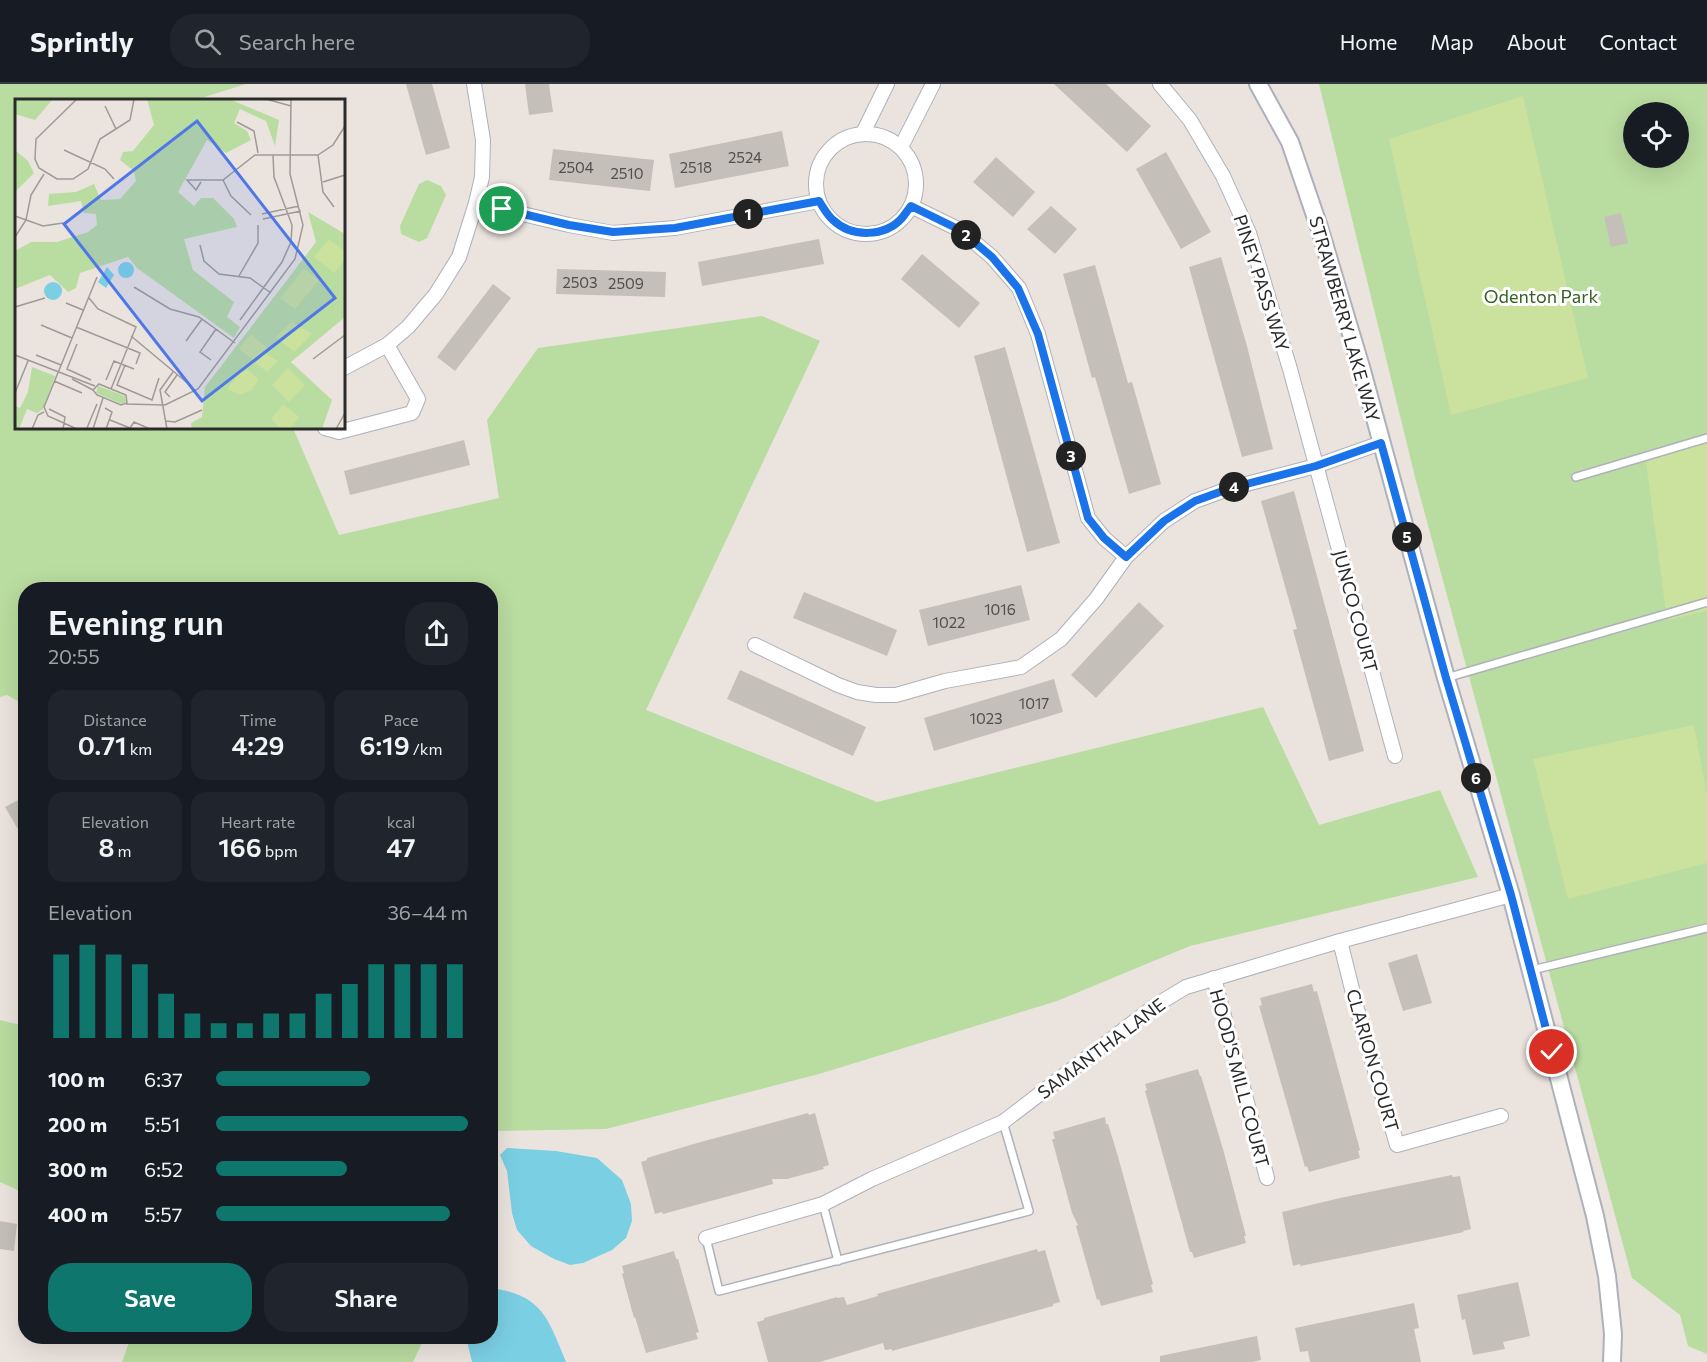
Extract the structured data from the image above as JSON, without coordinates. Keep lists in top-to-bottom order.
{
  "streets": {
    "street": [
      "PINEY PASS WAY",
      "STRAWBERRY LAKE WAY",
      "JUNCO COURT",
      "SAMANTHA LANE",
      "CLARION COURT",
      "HOOD'S MILL COURT"
    ]
  },
  "crossings": [
    ["PINEY PASS WAY", "JUNCO COURT"],
    ["STRAWBERRY LAKE WAY", "SAMANTHA LANE"],
    ["SAMANTHA LANE", "CLARION COURT"],
    ["SAMANTHA LANE", "HOOD'S MILL COURT"]
  ],
  "parks": ["Odenton Park"],
  "house_numbers": [
    "2524",
    "2504",
    "2518",
    "2510",
    "2503",
    "2509",
    "1016",
    "1022",
    "1017",
    "1023"
  ],
  "page": {
    "header": "Sprintly",
    "search": "Search here",
    "nav": [
      "Home",
      "Map",
      "About",
      "Contact"
    ],
    "pins": [
      "1",
      "2",
      "3",
      "4",
      "5",
      "6"
    ],
    "heading": ["Evening run", "20:55"],
    "stats": [
      ["Distance", "0.71 km"],
      ["Time", "4:29"],
      ["Pace", "6:19 /km"],
      ["Elevation", "8 m"],
      ["Heart rate", "166 bpm"],
      ["kcal", "47"]
    ],
    "chart": ["Elevation", "36–44 m"],
    "list": [
      {
        "name": "100 m",
        "note": "6:37"
      },
      {
        "name": "200 m",
        "note": "5:51"
      },
      {
        "name": "300 m",
        "note": "6:52"
      },
      {
        "name": "400 m",
        "note": "5:57"
      }
    ],
    "buttons": ["Save", "Share"]
  }
}
